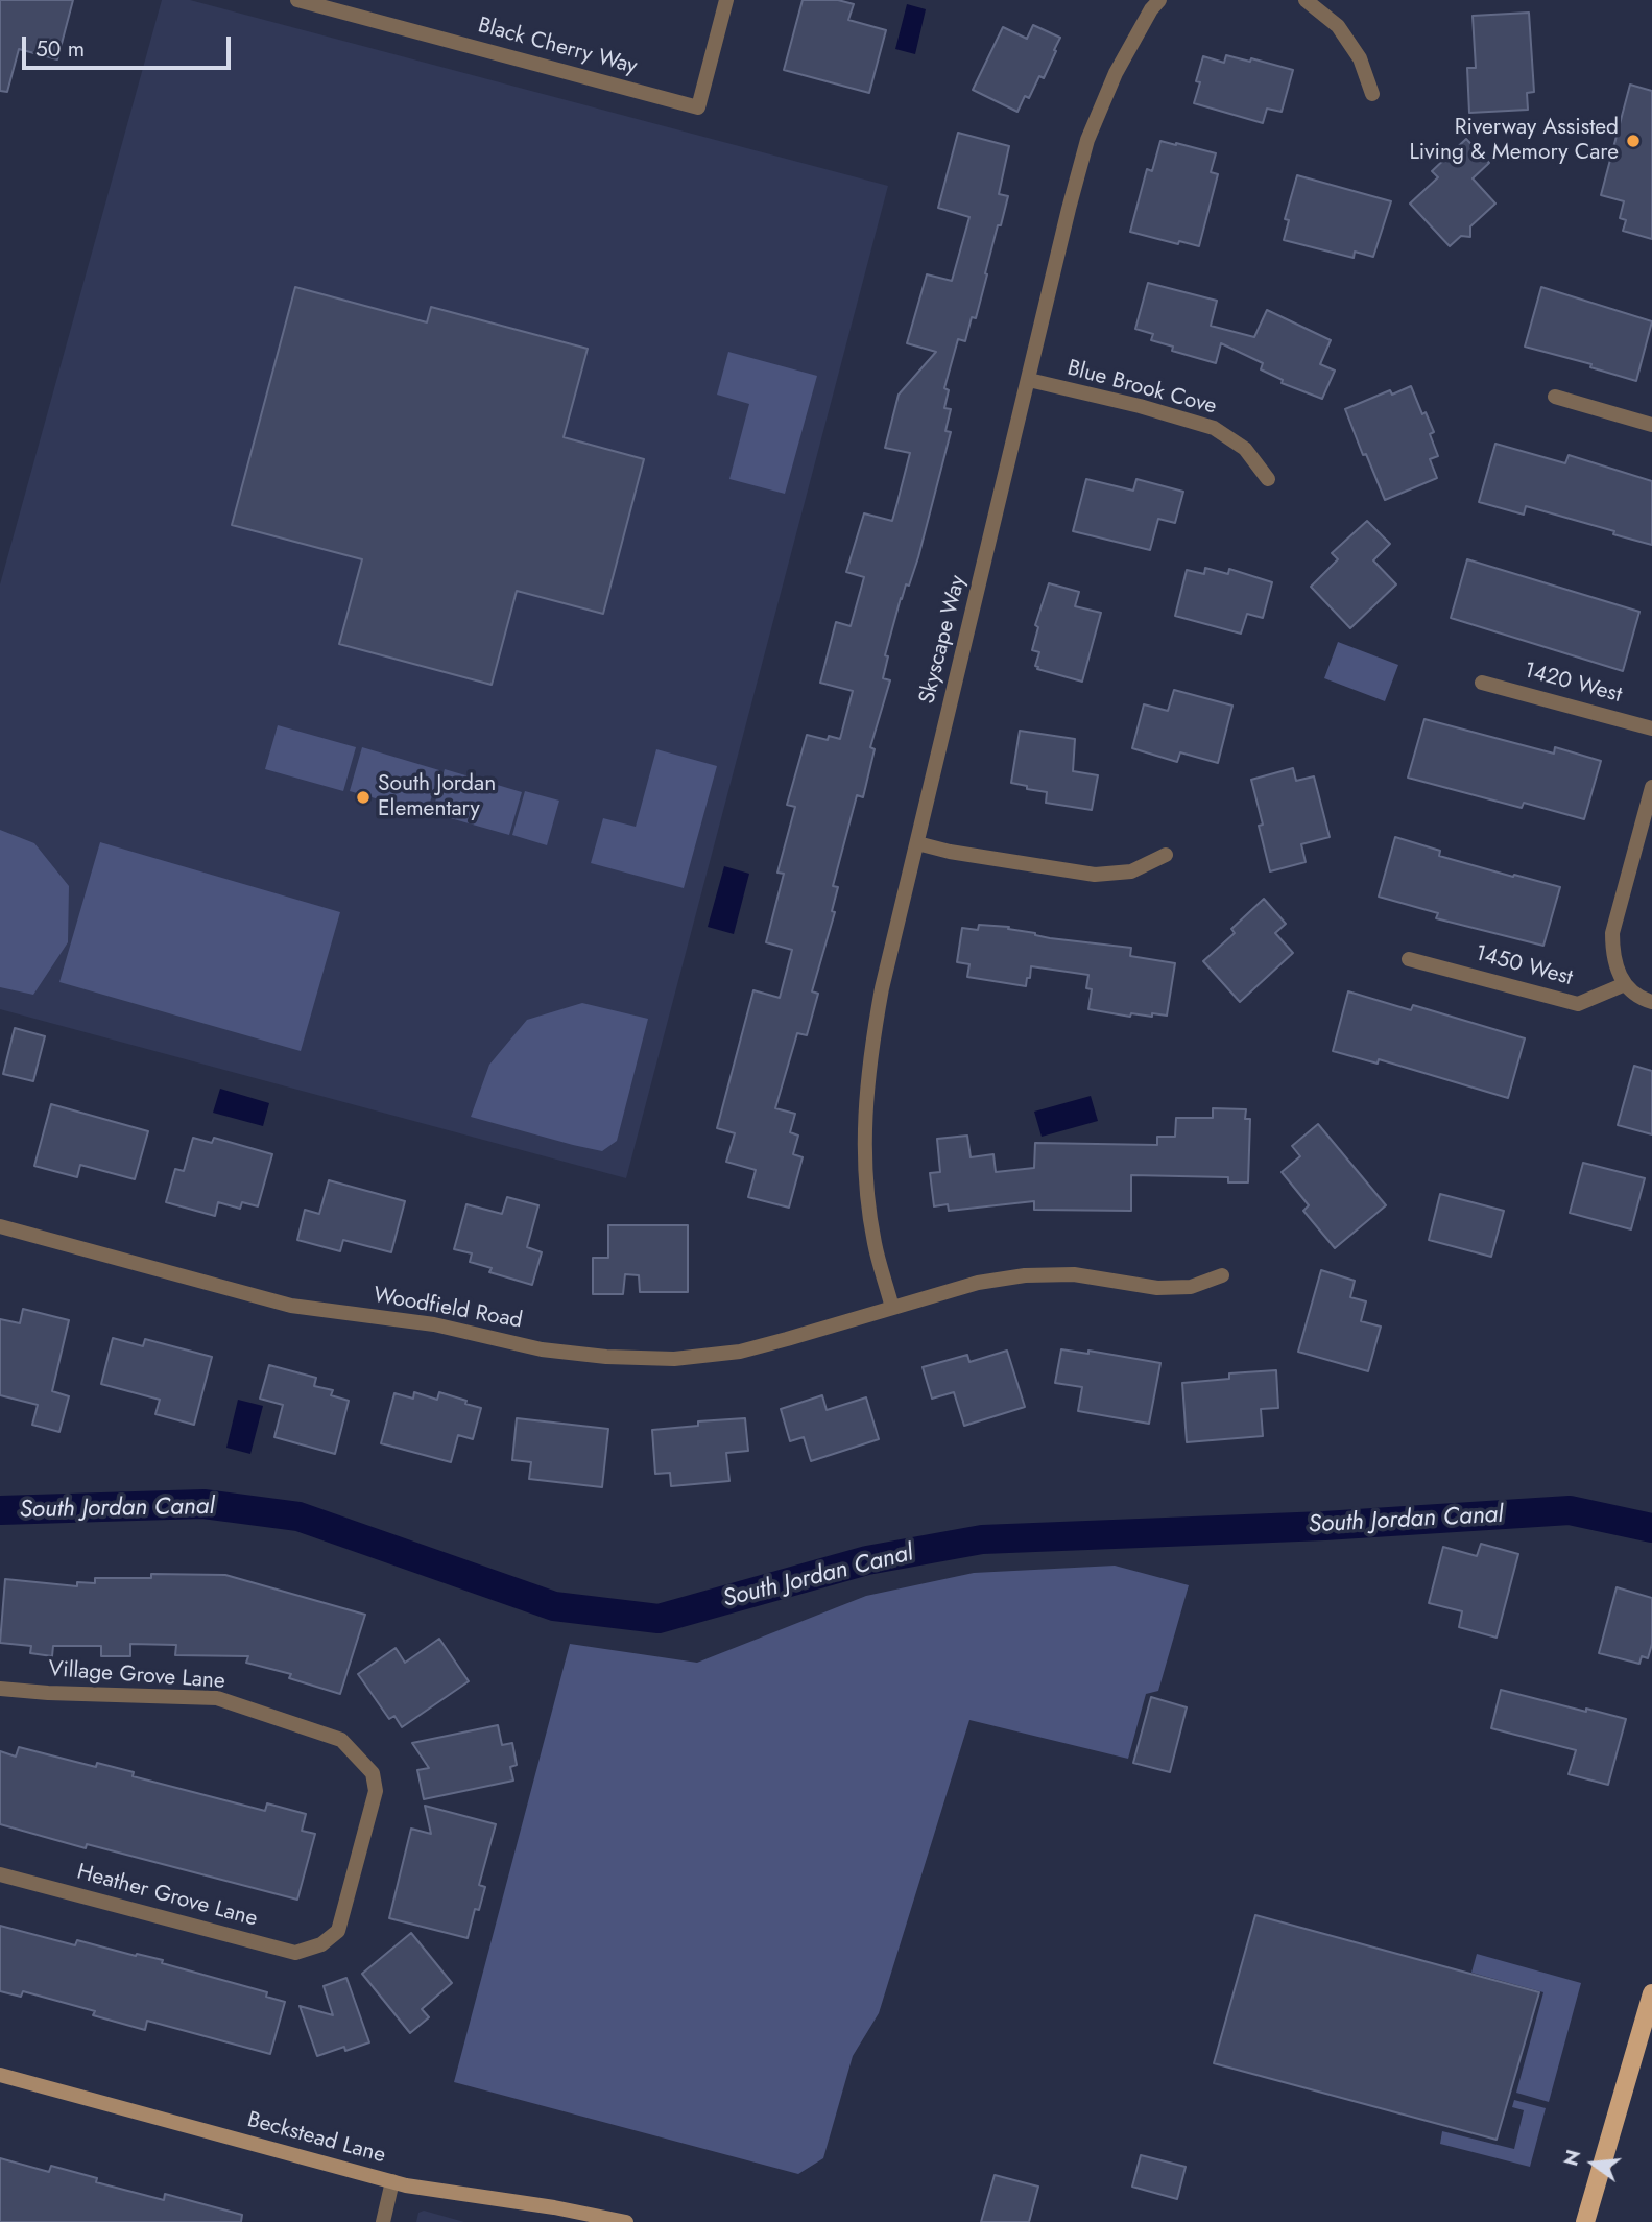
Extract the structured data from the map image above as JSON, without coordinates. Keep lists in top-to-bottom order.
{
  "streets": {
    "street": [
      "Black Cherry Way",
      "Blue Brook Cove",
      "Skyscape Way",
      "1420 West",
      "1450 West",
      "Woodfield Road",
      "Village Grove Lane",
      "Heather Grove Lane",
      "Beckstead Lane"
    ]
  },
  "crossings": [
    ["Blue Brook Cove", "Skyscape Way"],
    ["Skyscape Way", "Woodfield Road"],
    ["Village Grove Lane", "Heather Grove Lane"]
  ],
  "water": ["South Jordan Canal"],
  "places": ["Riverway Assisted Living & Memory Care", "South Jordan Elementary"],
  "scale_bar": "50 m",
  "north": "left"
}
